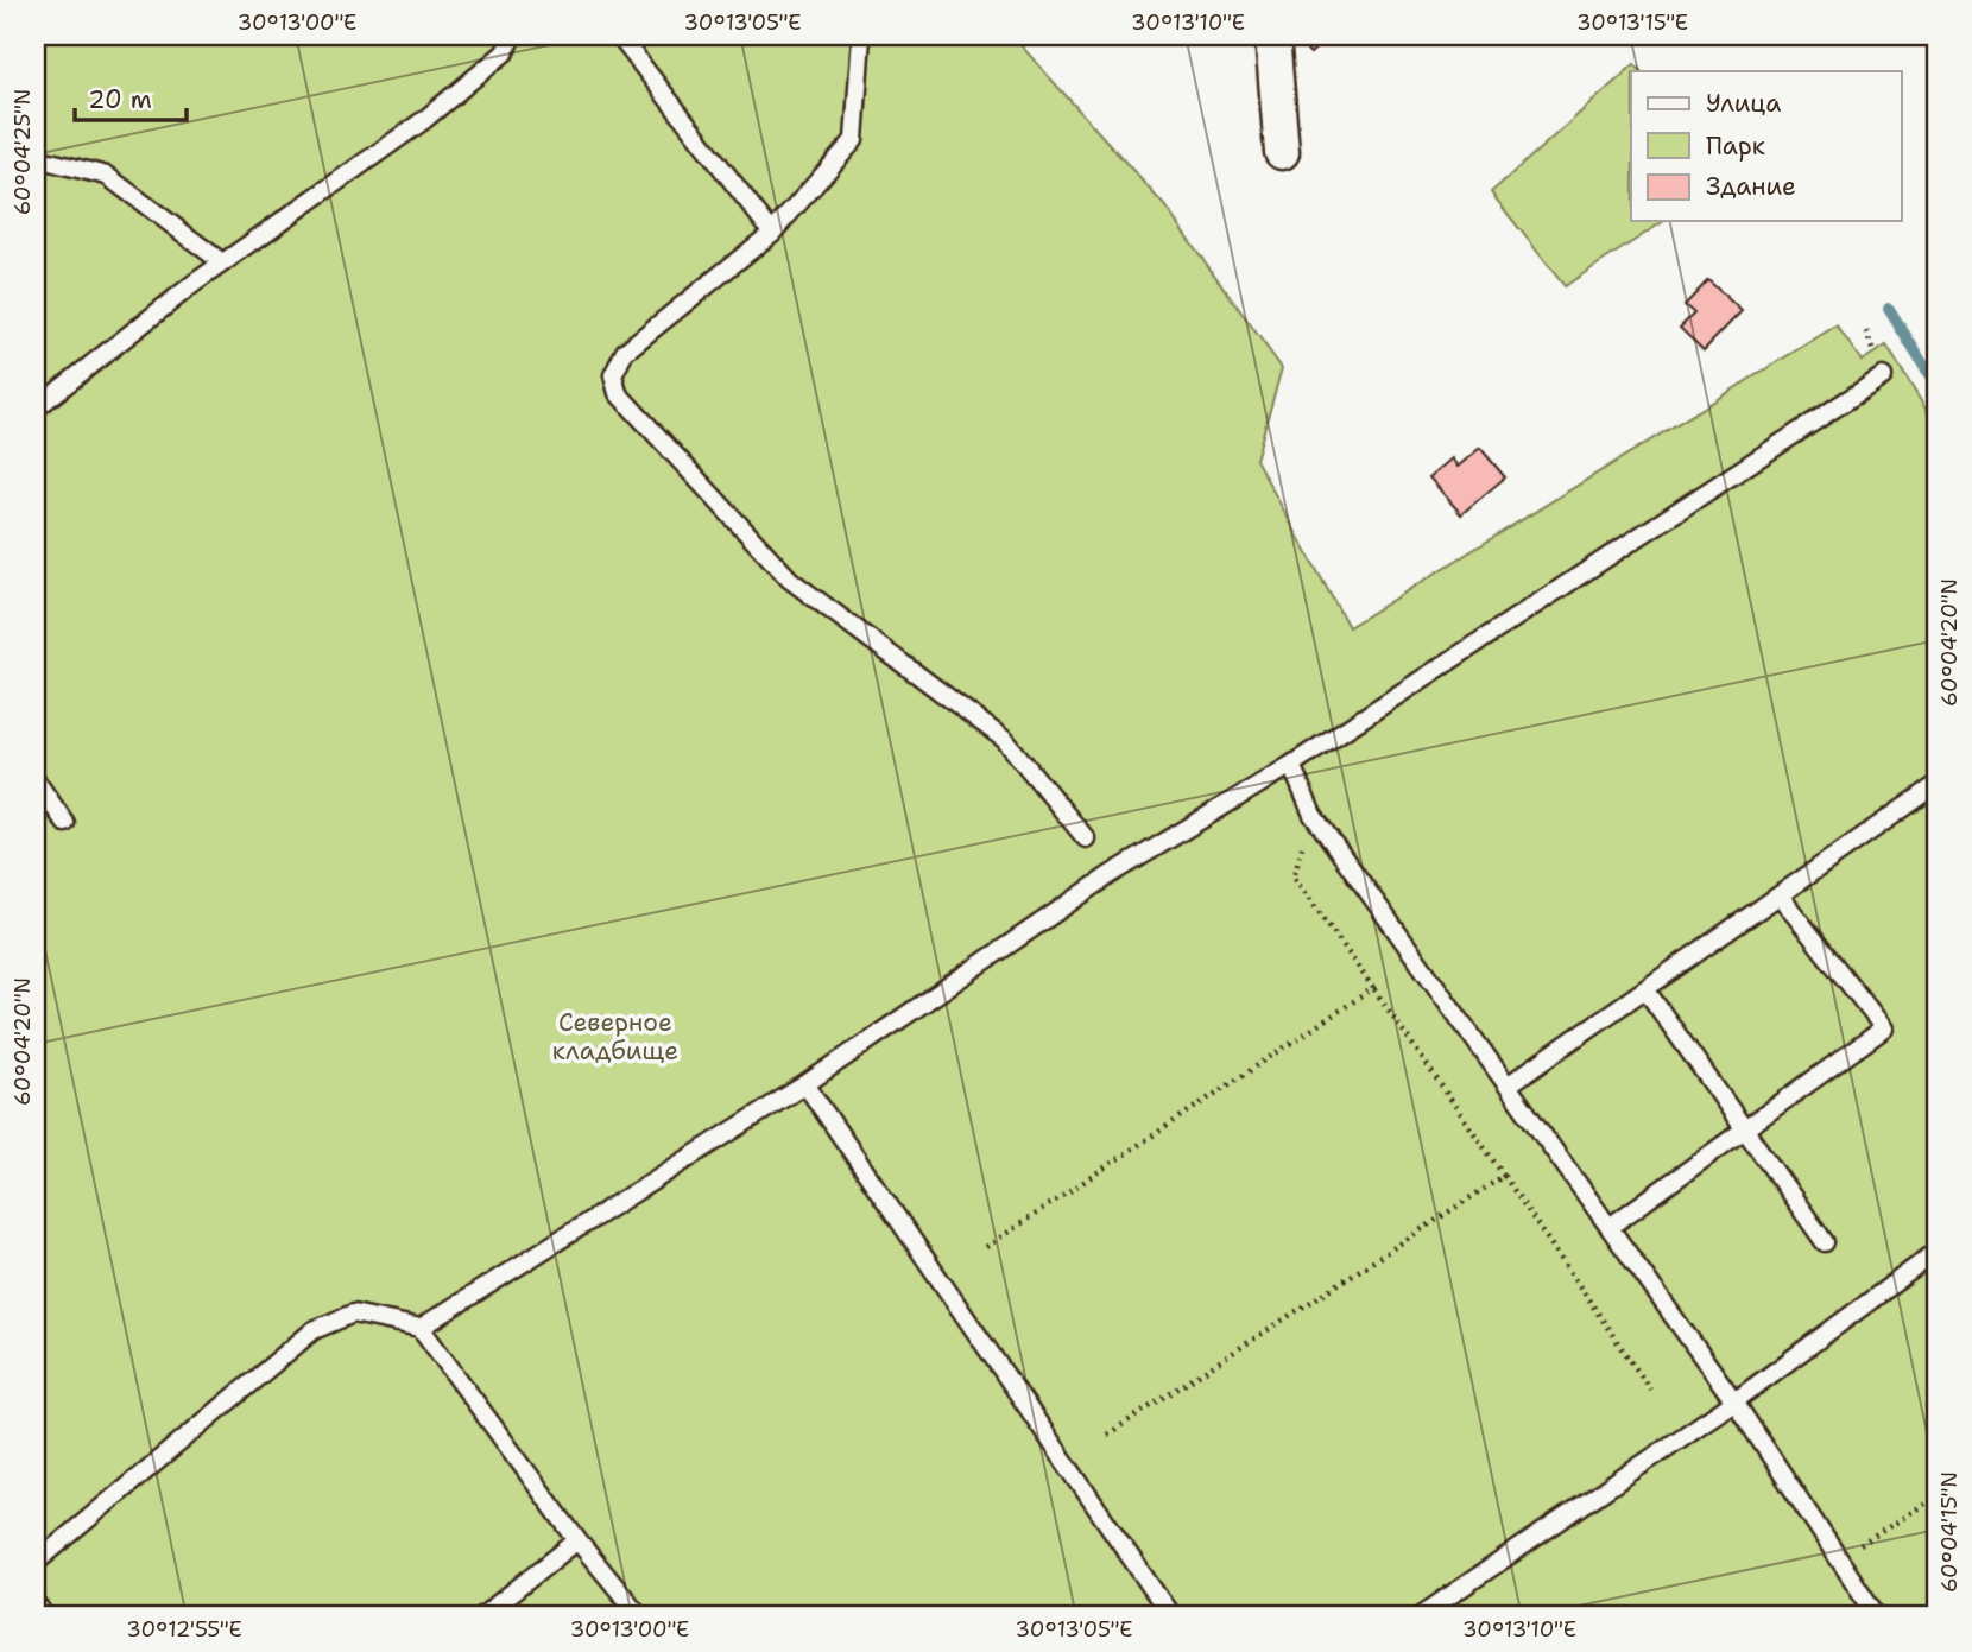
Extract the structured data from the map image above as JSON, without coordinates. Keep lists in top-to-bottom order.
{
  "parks": ["Северное кладбище"],
  "legend": ["Улица", "Парк", "Здание"],
  "scale_bar": "20 m",
  "coordinates": [
    "30°13'00\"E",
    "30°13'05\"E",
    "30°13'10\"E",
    "30°13'15\"E",
    "60°04'25\"N",
    "60°04'20\"N",
    "60°04'15\"N",
    "30°12'55\"E"
  ]
}
